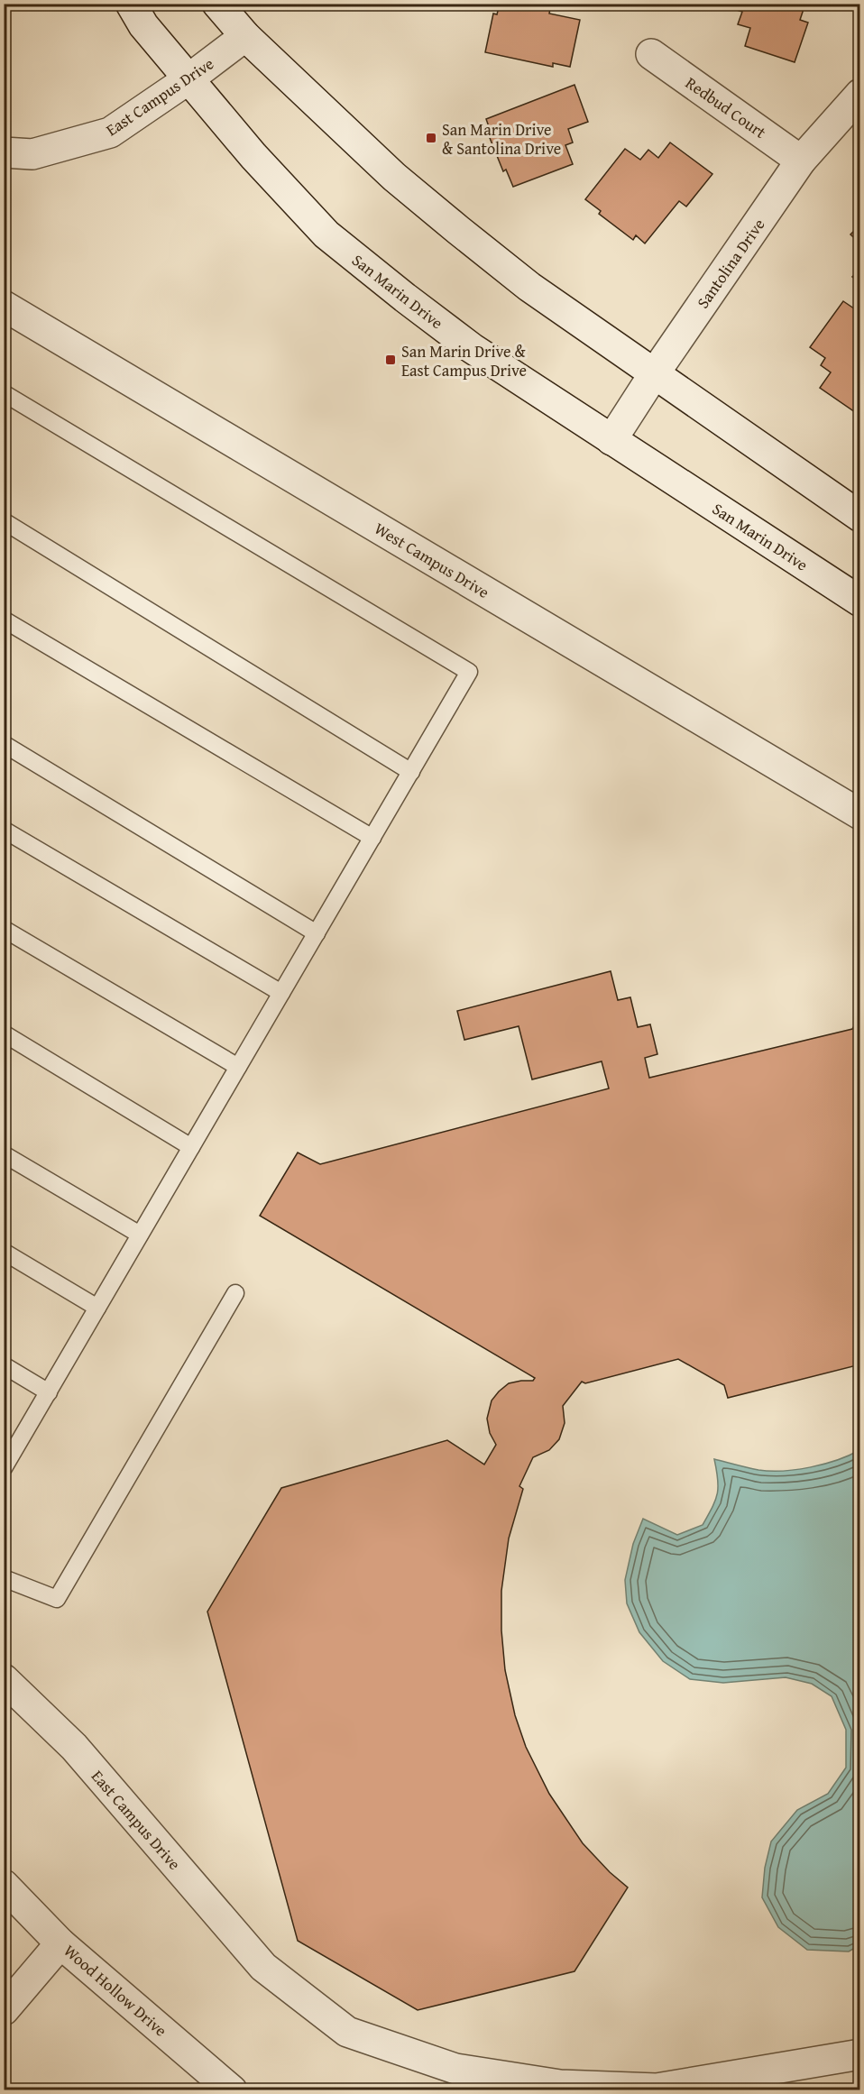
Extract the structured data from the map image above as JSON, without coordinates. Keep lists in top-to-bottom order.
{
  "streets": {
    "street": [
      "East Campus Drive",
      "Redbud Court",
      "Santolina Drive",
      "San Marin Drive",
      "West Campus Drive",
      "Wood Hollow Drive"
    ]
  },
  "crossings": [
    ["East Campus Drive", "San Marin Drive"],
    ["Redbud Court", "Santolina Drive"],
    ["Santolina Drive", "San Marin Drive"]
  ],
  "places": {
    "transit": ["San Marin Drive & Santolina Drive", "San Marin Drive & East Campus Drive"]
  }
}
